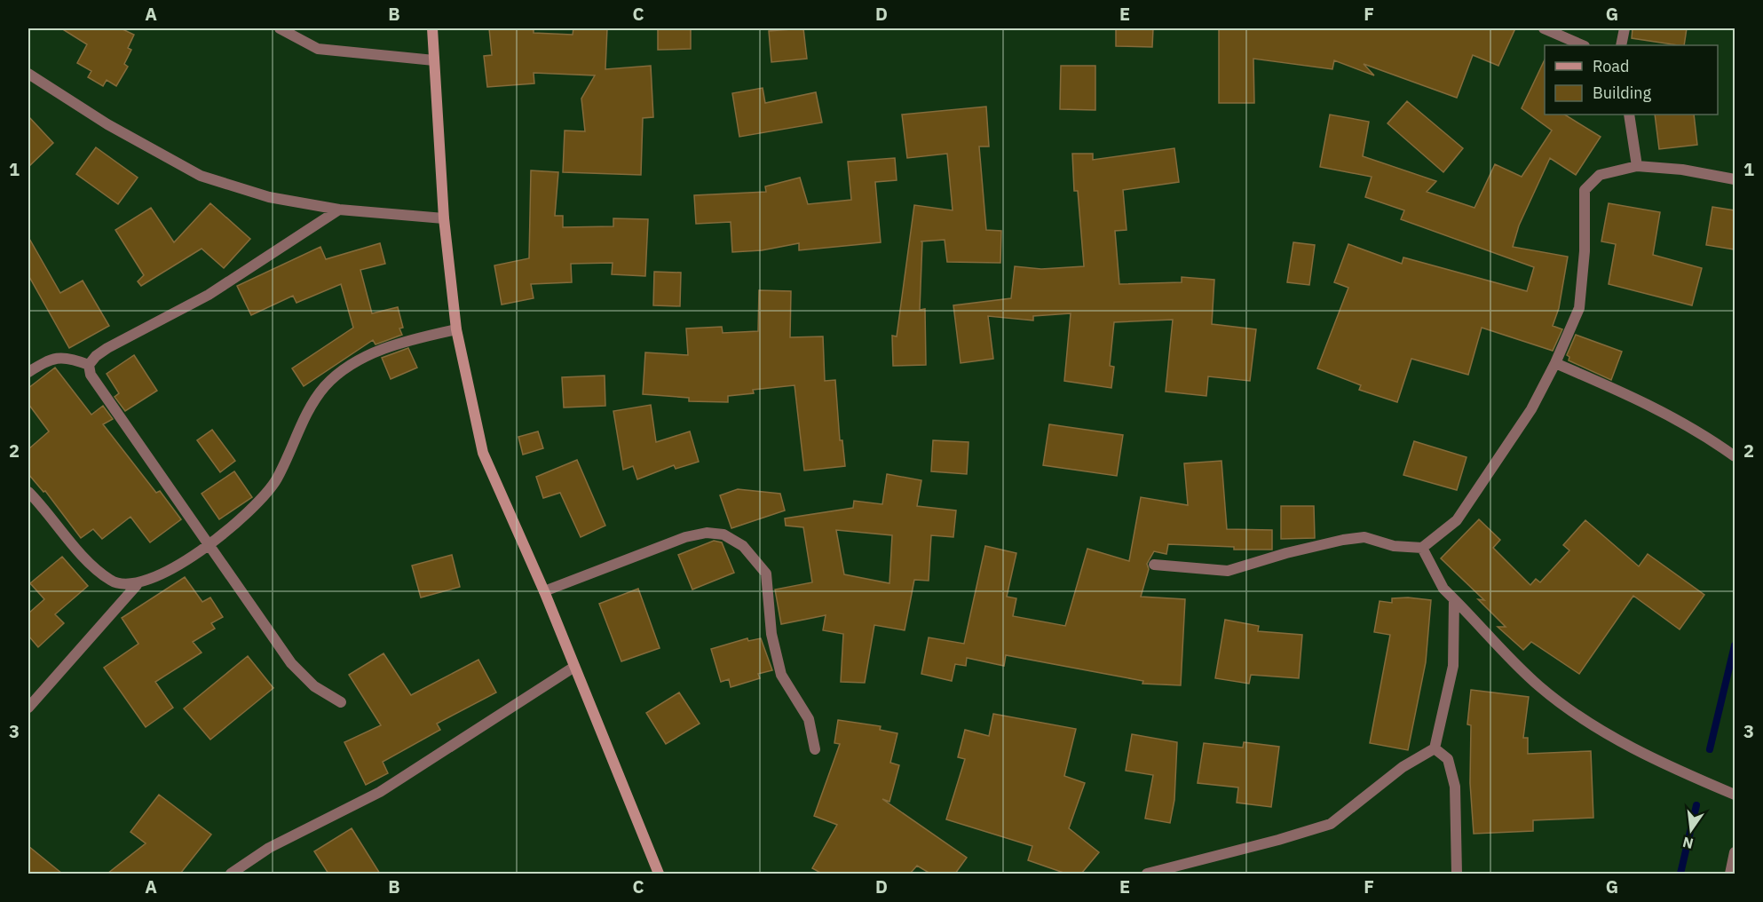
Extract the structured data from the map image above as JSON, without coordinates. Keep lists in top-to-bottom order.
{
  "legend": ["Road", "Building"],
  "north": "bottom",
  "grid": {
    "columns": [
      "A",
      "B",
      "C",
      "D",
      "E",
      "F",
      "G"
    ],
    "rows": ["1", "2", "3"]
  }
}
